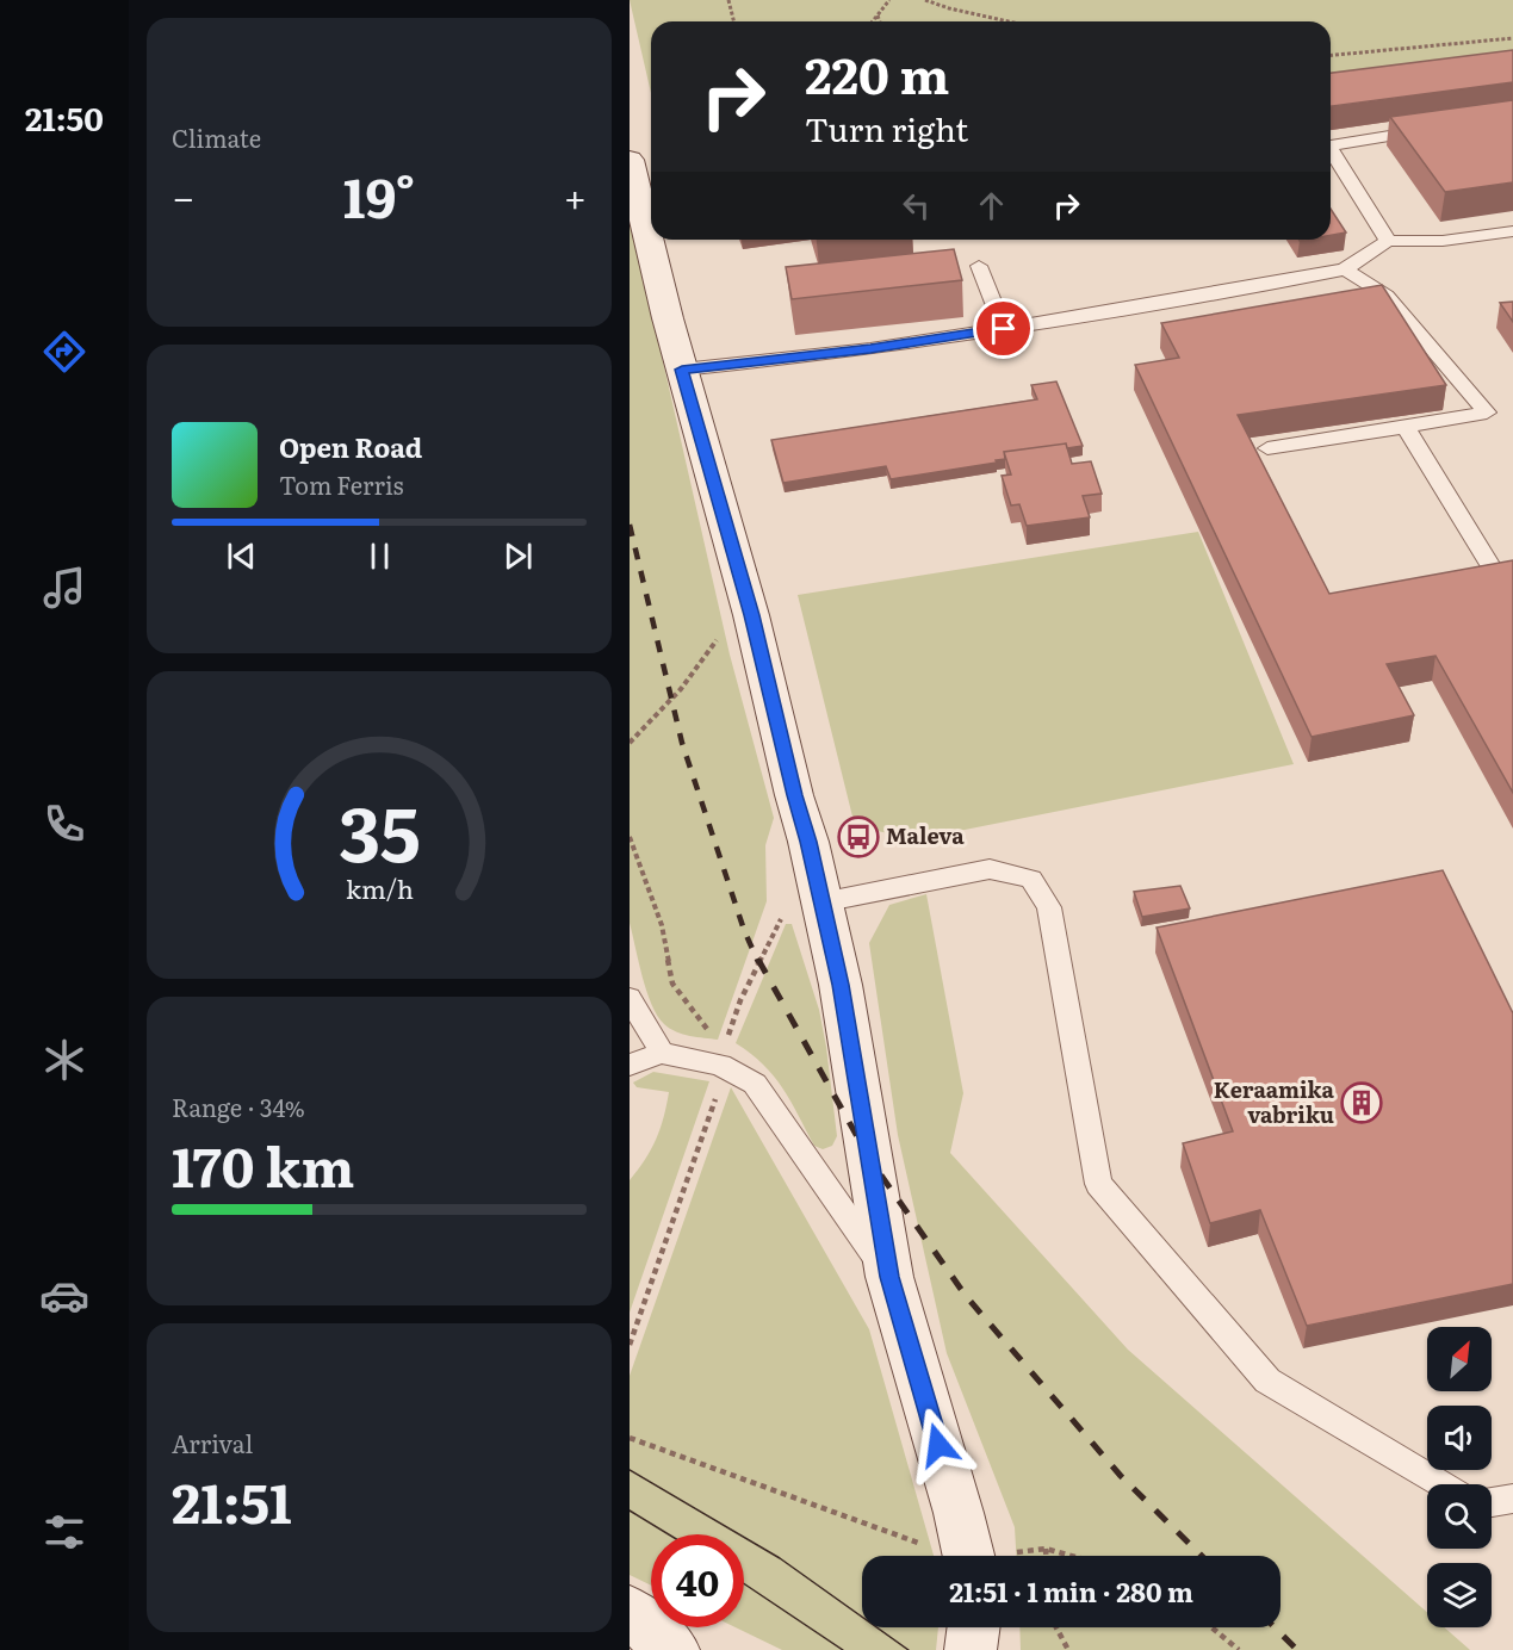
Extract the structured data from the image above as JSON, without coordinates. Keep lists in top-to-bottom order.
{
  "places": {
    "bus stop": ["Maleva"],
    "building": ["Keraamika vabriku"]
  },
  "north": "top right",
  "page": {
    "tabs": "21:50",
    "tile": [
      "Climate",
      ["Range · 34%", "170 km"],
      ["Arrival", "21:51"]
    ],
    "turn": ["220 m", "Turn right"],
    "heat": ["−", "19°", "+"],
    "song": ["Open Road", "Tom Ferris"],
    "limit": "40",
    "trip": "21:51 · 1 min · 280 m",
    "gauge": ["35", "km/h"]
  }
}
